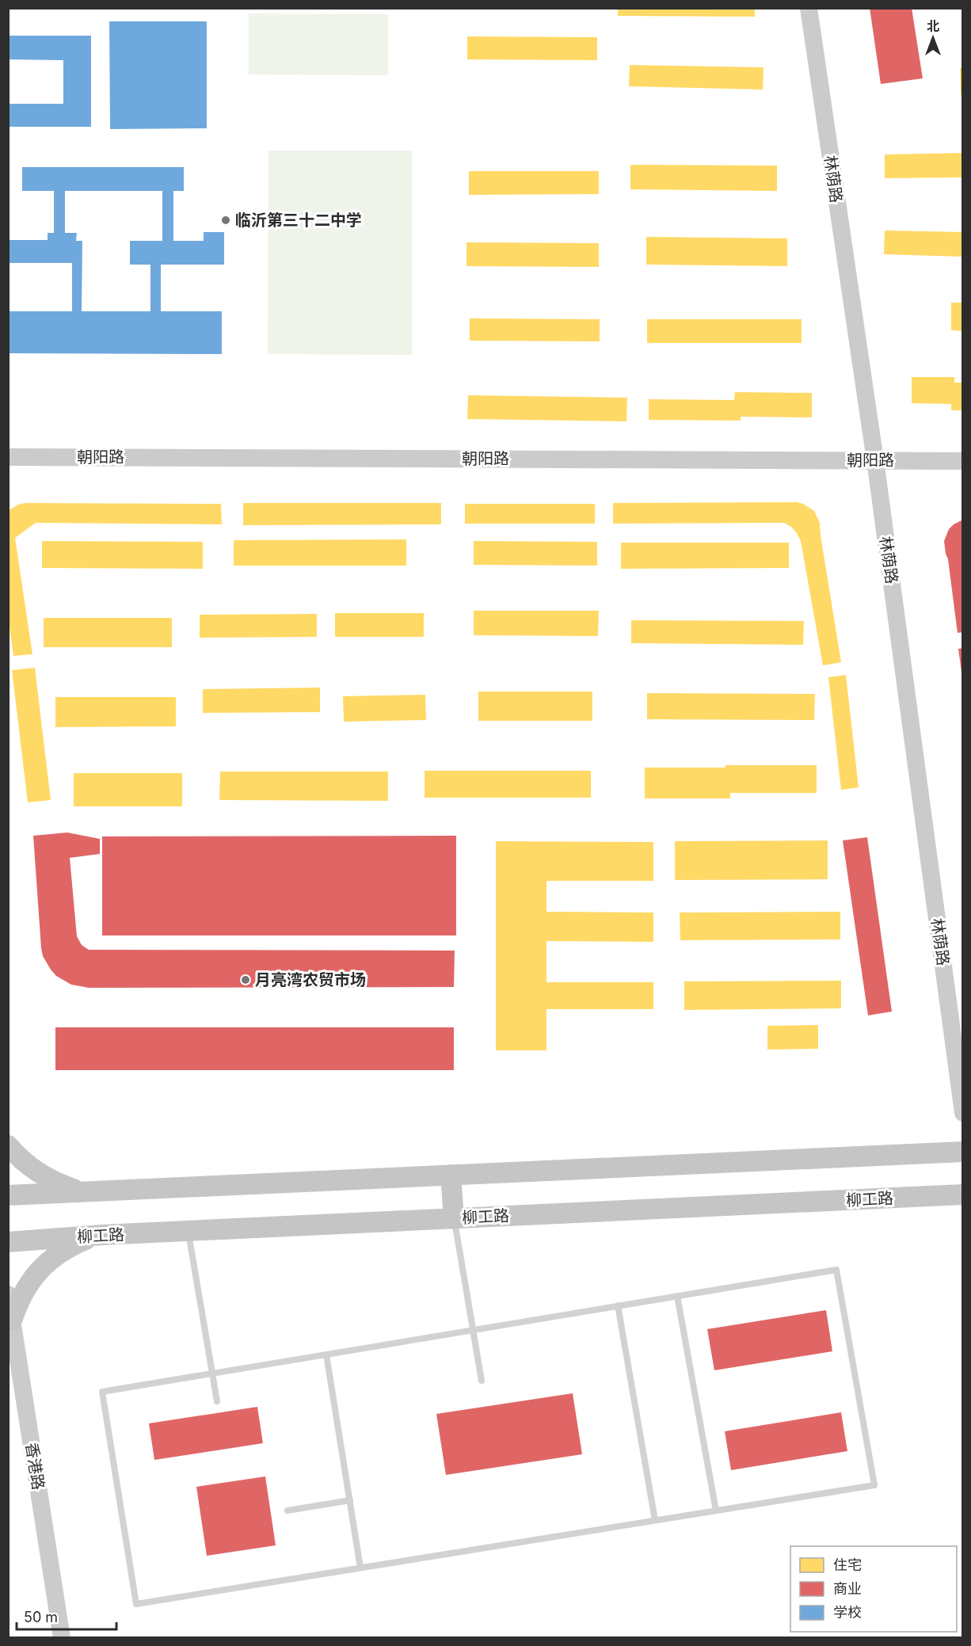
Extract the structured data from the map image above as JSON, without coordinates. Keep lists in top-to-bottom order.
{
  "streets": {
    "main road": ["柳工路"],
    "street": ["林荫路", "朝阳路", "香港路"]
  },
  "crossings": [
    ["林荫路", "朝阳路"]
  ],
  "places": ["临沂第三十二中学", "月亮湾农贸市场"],
  "legend": ["住宅", "商业", "学校"],
  "scale_bar": "50 m",
  "north": "top"
}
